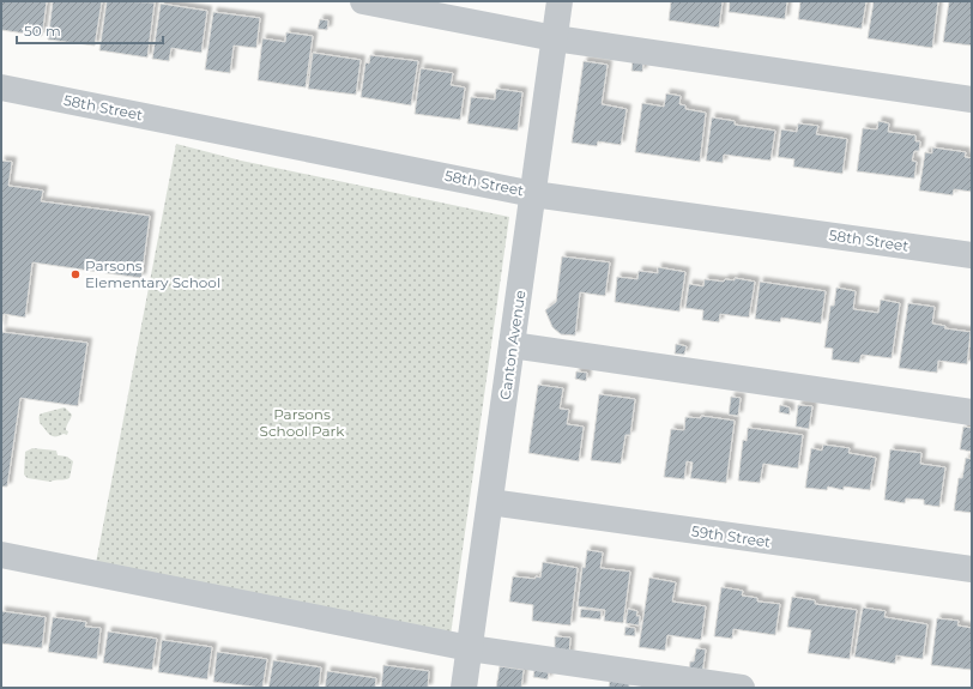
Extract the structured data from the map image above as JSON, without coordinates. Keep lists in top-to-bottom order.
{
  "streets": {
    "street": ["58th Street", "Canton Avenue", "59th Street"]
  },
  "crossings": [
    ["58th Street", "Canton Avenue"],
    ["Canton Avenue", "59th Street"]
  ],
  "parks": ["Parsons School Park"],
  "places": ["Parsons Elementary School"],
  "scale_bar": "50 m"
}
